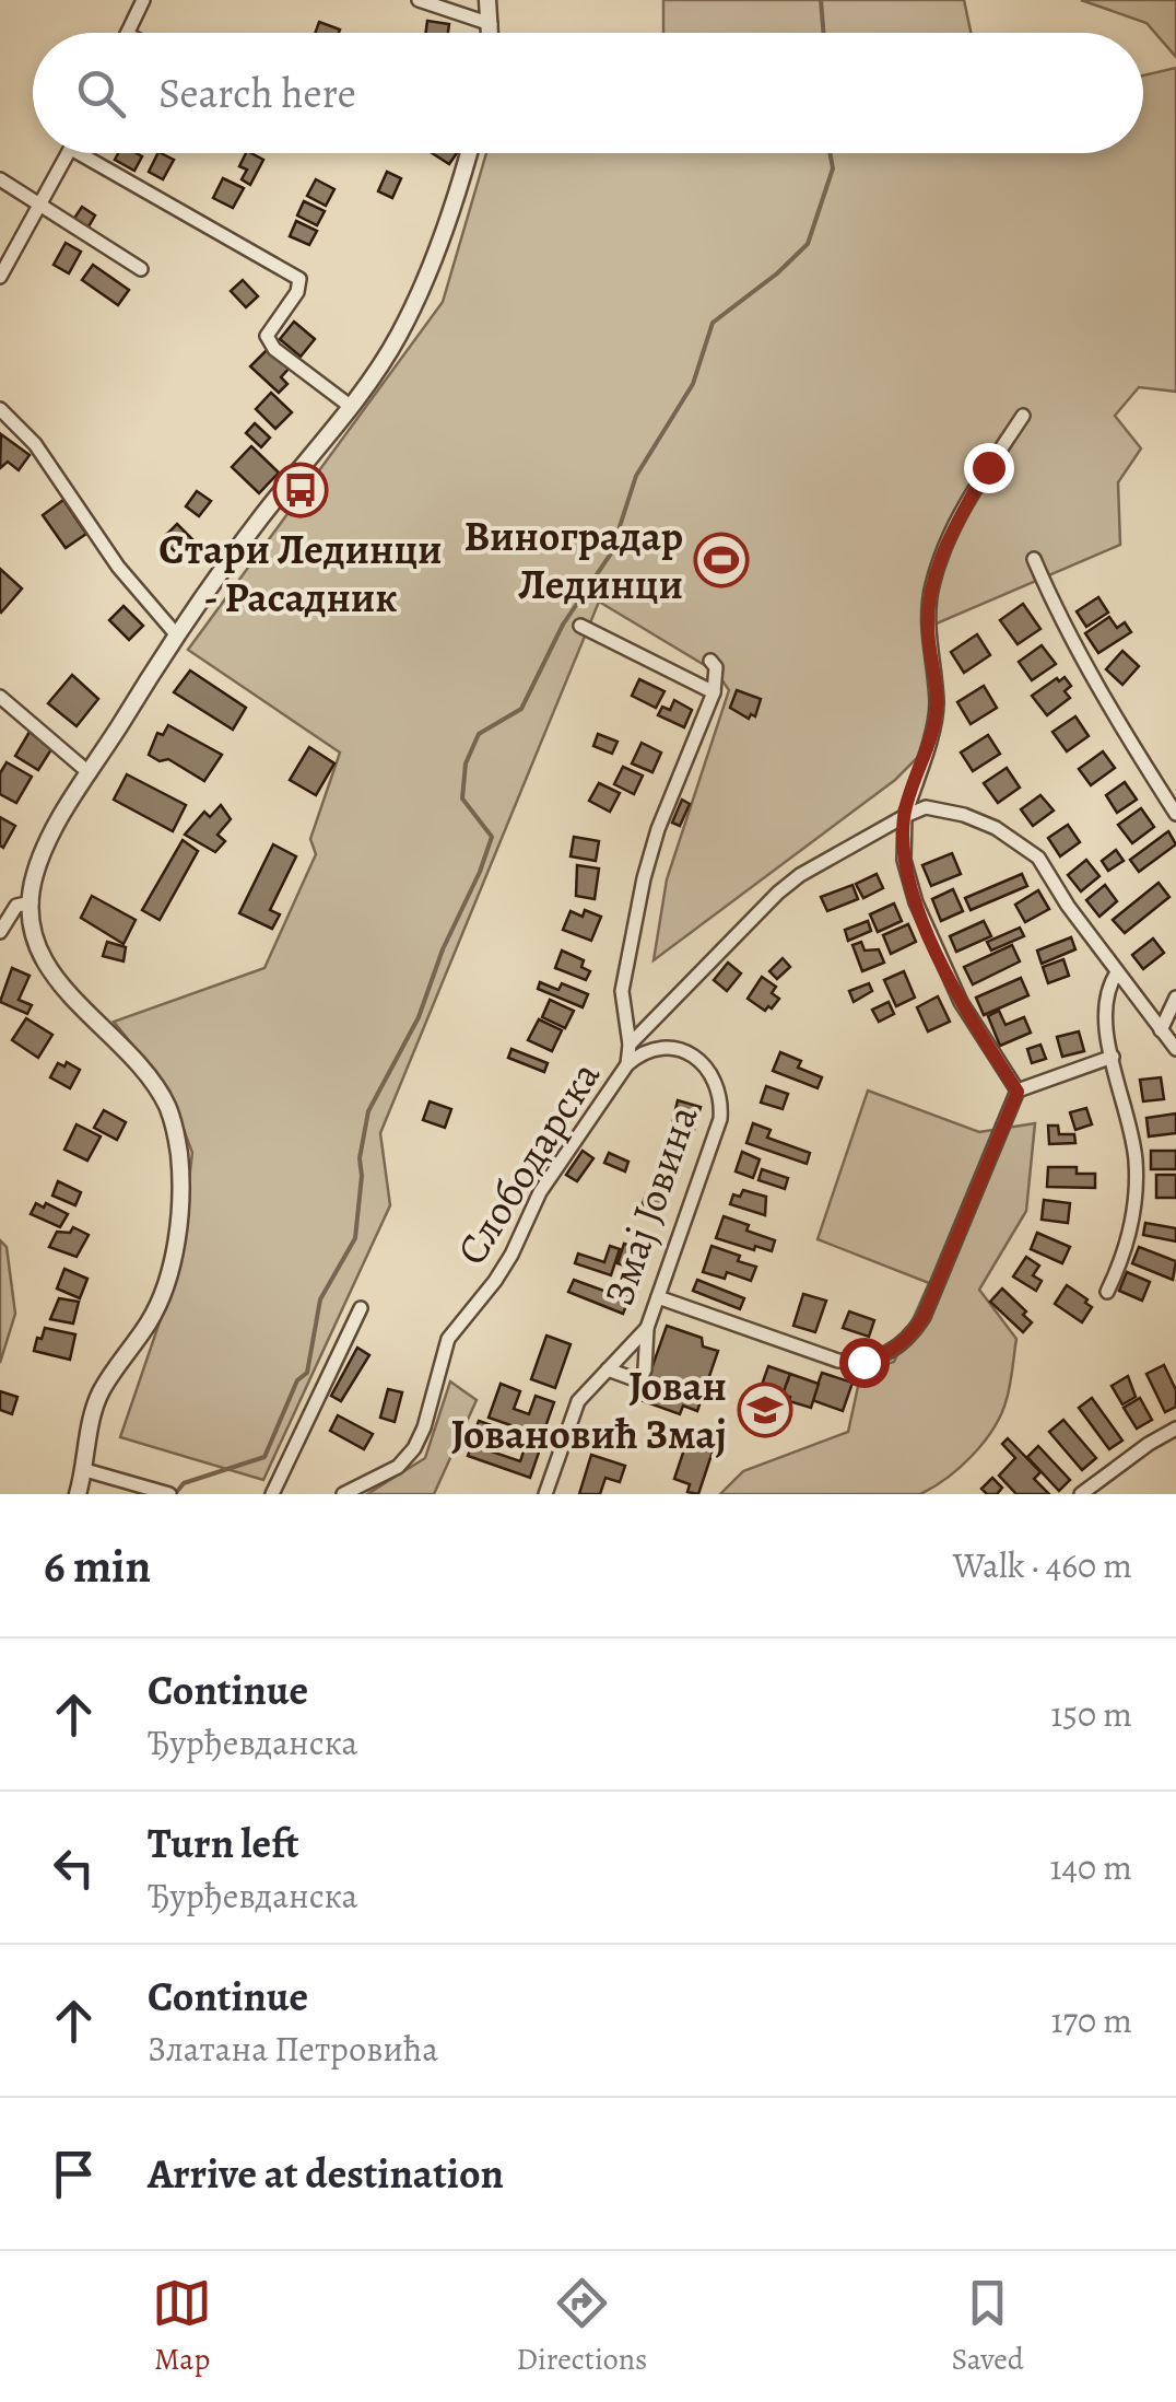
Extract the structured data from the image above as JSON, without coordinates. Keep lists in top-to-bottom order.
{
  "streets": {
    "street": ["Слободарска", "Змај Јовина"]
  },
  "crossings": [
    ["Слободарска", "Змај Јовина"]
  ],
  "places": {
    "bus stop": ["Стари Лединци - Расадник"],
    "sports": ["Виноградар Лединци"],
    "school or university": ["Јован Јовановић Змај"]
  },
  "page": {
    "search": "Search here",
    "heading": ["6 min", "Walk · 460 m"],
    "list": [
      ["Continue", "Ђурђевданска", "150 m"],
      ["Turn left", "Ђурђевданска", "140 m"],
      ["Continue", "Златана Петровића", "170 m"],
      "Arrive at destination"
    ],
    "nav": ["Map", "Directions", "Saved"]
  }
}
